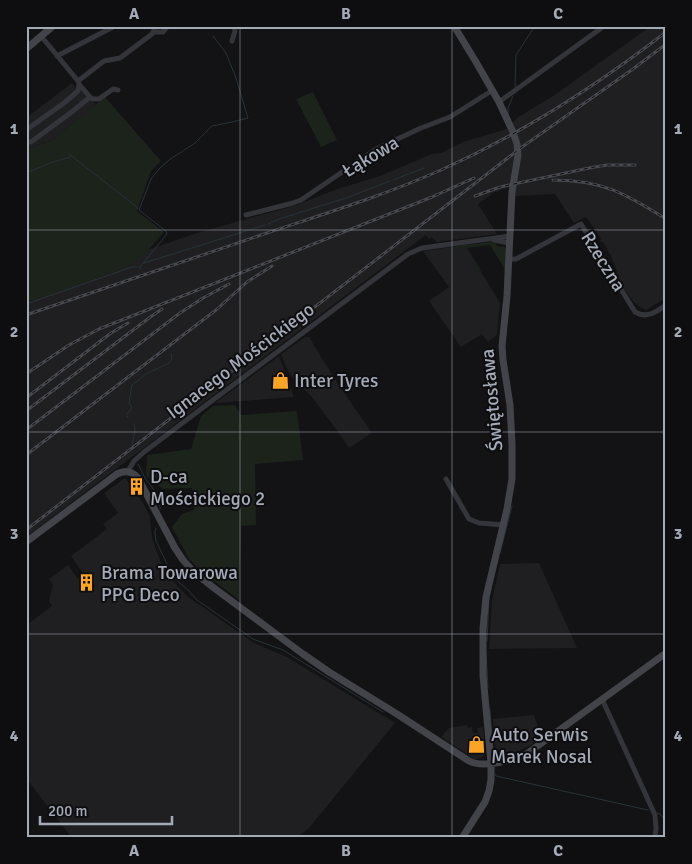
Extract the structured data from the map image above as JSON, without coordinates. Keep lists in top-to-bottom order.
{
  "streets": {
    "street": [
      "Łąkowa",
      "Rzeczna",
      "Ignacego Mościckiego",
      "Świętosława"
    ]
  },
  "crossings": [
    ["Łąkowa", "Świętosława"],
    ["Rzeczna", "Świętosława"],
    ["Ignacego Mościckiego", "Świętosława"]
  ],
  "places": {
    "shop": ["Inter Tyres", "Auto Serwis Marek Nosal"],
    "building": ["D-ca Mościckiego 2", "Brama Towarowa PPG Deco"]
  },
  "scale_bar": "200 m",
  "grid": {
    "columns": ["A", "B", "C"],
    "rows": [
      "1",
      "2",
      "3",
      "4"
    ]
  }
}
